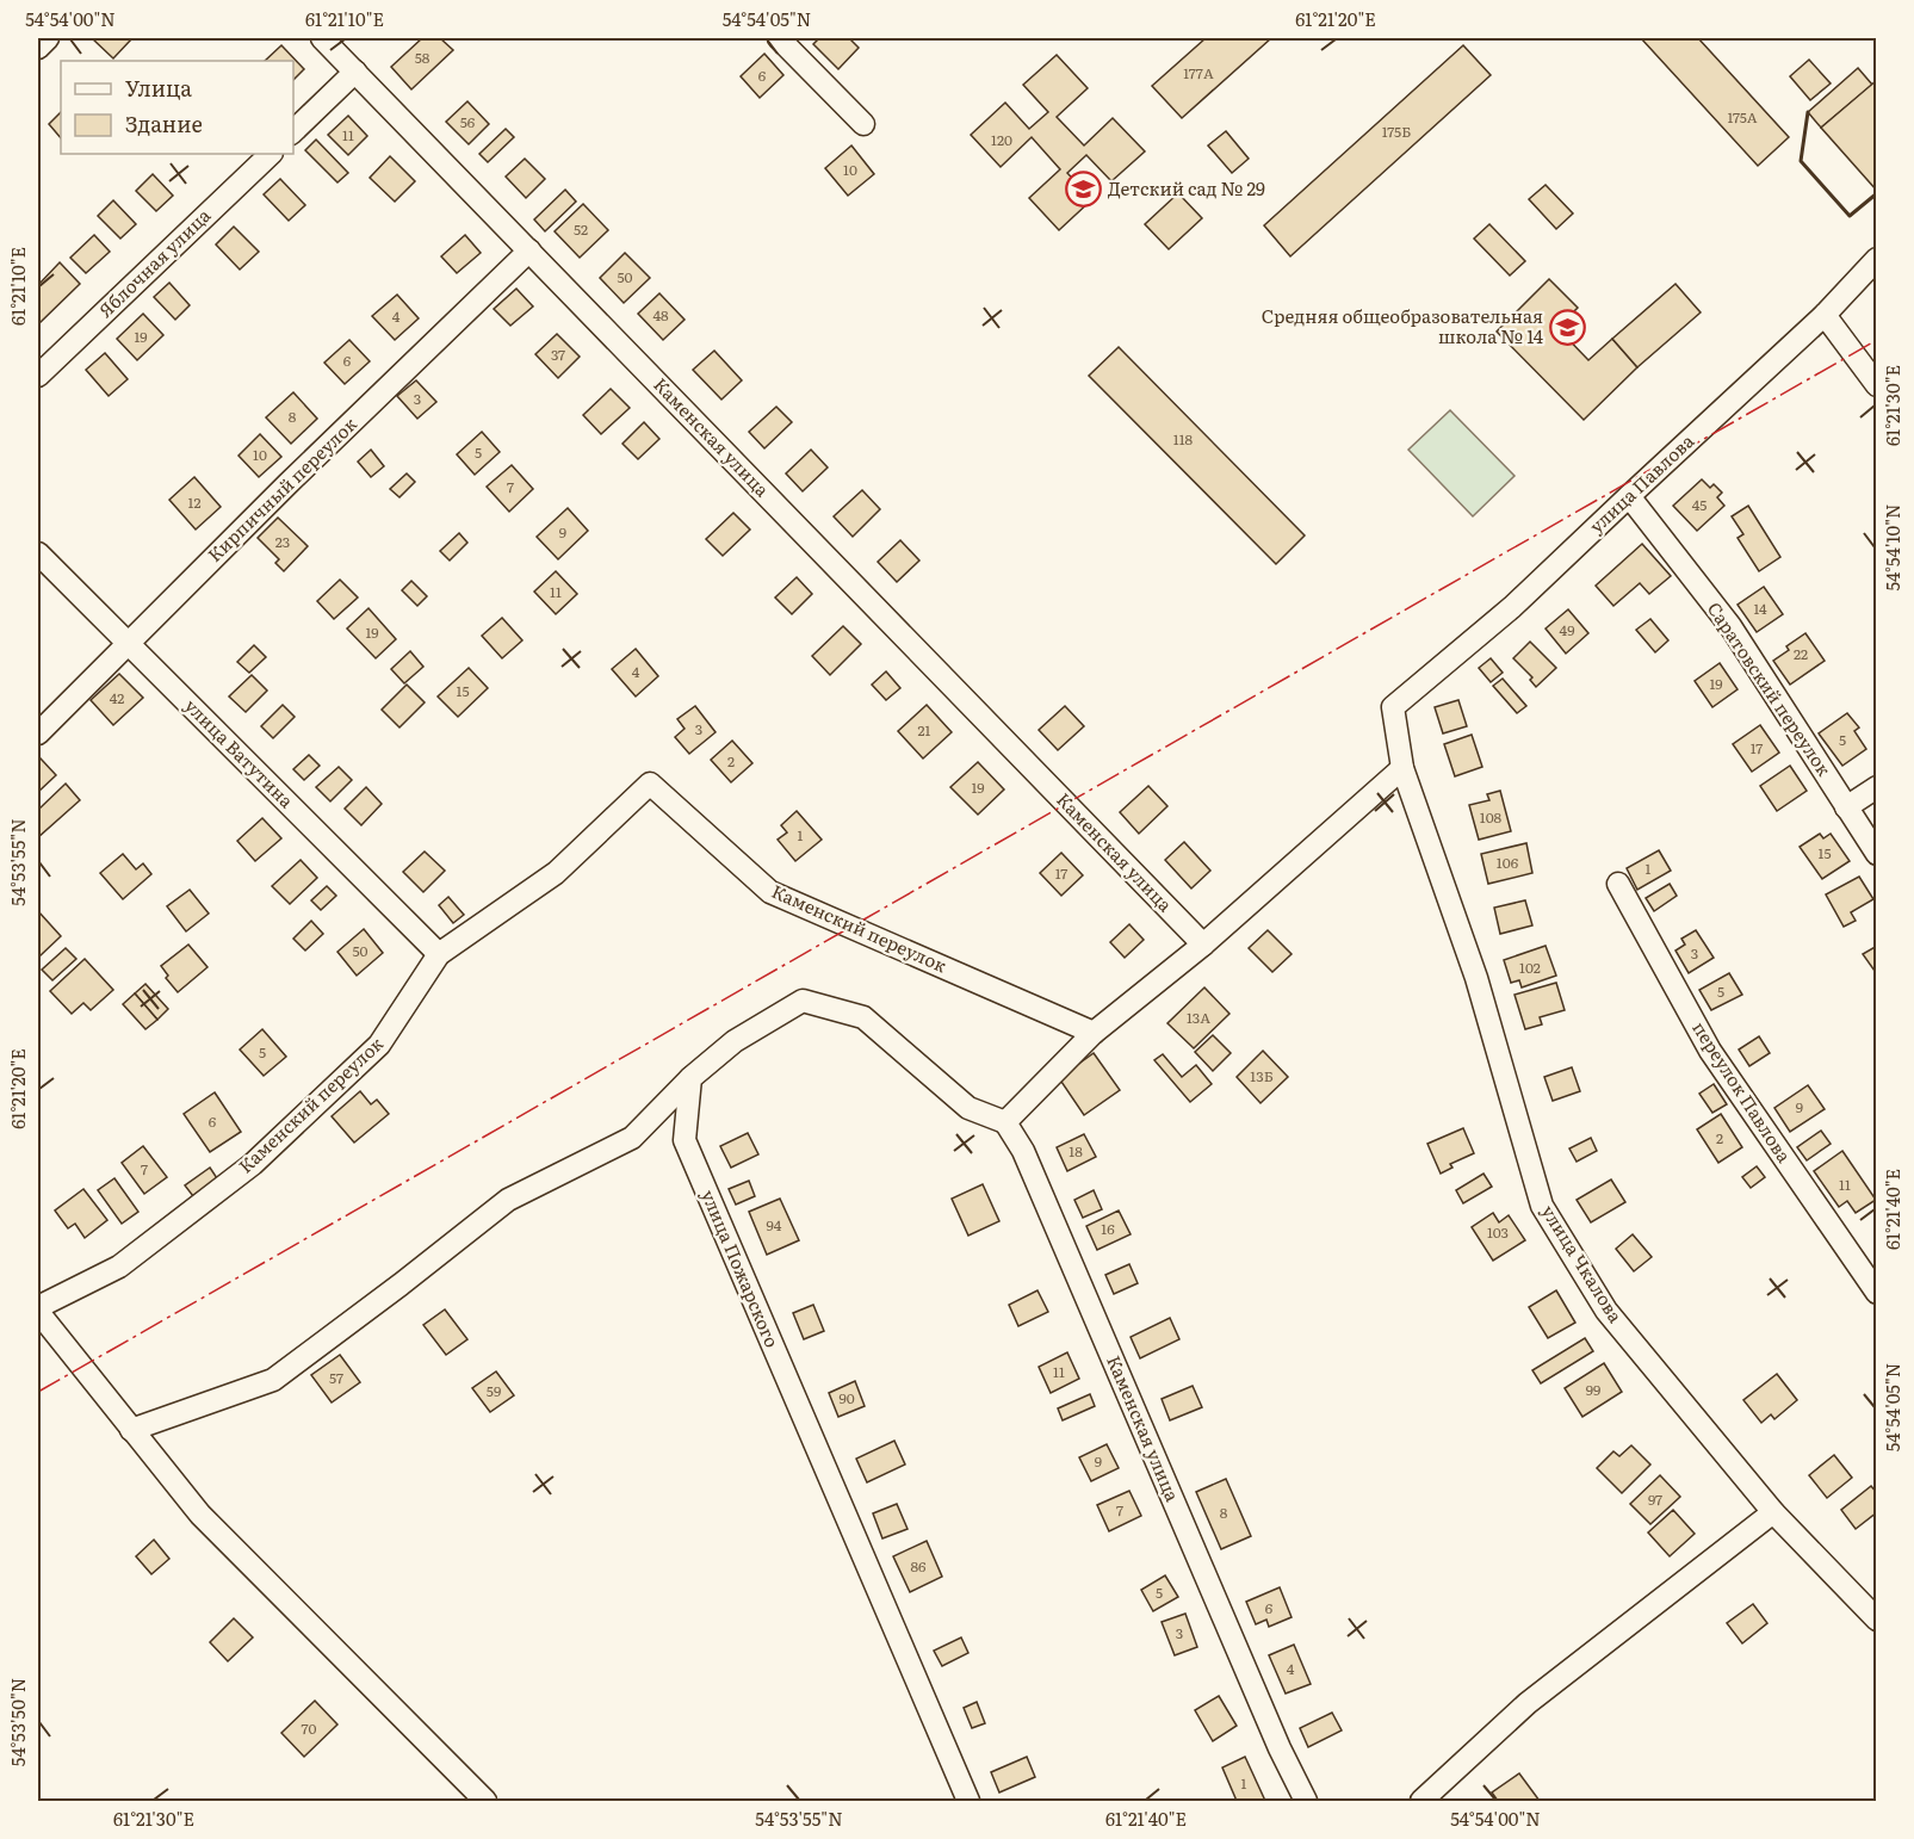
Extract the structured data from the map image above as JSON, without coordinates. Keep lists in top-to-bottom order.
{
  "streets": {
    "street": [
      "Яблочная улица",
      "Каменская улица",
      "улица Павлова",
      "Кирпичный переулок",
      "Саратовский переулок",
      "улица Ватутина",
      "Каменский переулок",
      "переулок Павлова",
      "улица Чкалова",
      "улица Пожарского"
    ]
  },
  "crossings": [
    ["Каменская улица", "Кирпичный переулок"],
    ["улица Павлова", "Саратовский переулок"],
    ["улица Павлова", "улица Чкалова"],
    ["Кирпичный переулок", "улица Ватутина"],
    ["улица Ватутина", "Каменский переулок"]
  ],
  "places": {
    "school or university": ["Детский сад № 29", "Средняя общеобразовательная школа № 14"]
  },
  "house_numbers": [
    "58",
    "177А",
    "6",
    "175А",
    "56",
    "175Б",
    "11",
    "120",
    "10",
    "52",
    "50",
    "48",
    "4",
    "19",
    "37",
    "6",
    "3",
    "8",
    "118",
    "5",
    "10",
    "7",
    "12",
    "45",
    "9",
    "23",
    "11",
    "14",
    "49",
    "19",
    "22",
    "4",
    "19",
    "15",
    "42",
    "3",
    "21",
    "5",
    "17",
    "2",
    "19",
    "108",
    "1",
    "15",
    "106",
    "1",
    "17",
    "50",
    "3",
    "102",
    "5",
    "13А",
    "5",
    "13Б",
    "9",
    "6",
    "2",
    "18",
    "7",
    "11",
    "94",
    "16",
    "103",
    "11",
    "57",
    "99",
    "59",
    "90",
    "9",
    "97",
    "7",
    "8",
    "86",
    "5",
    "6",
    "3",
    "4",
    "70",
    "1"
  ],
  "legend": ["Улица", "Здание"],
  "coordinates": [
    "54°54'00\"N",
    "61°21'10\"E",
    "54°54'05\"N",
    "61°21'20\"E",
    "61°21'30\"E",
    "54°54'10\"N",
    "54°53'55\"N",
    "61°21'40\"E",
    "54°53'50\"N"
  ]
}
